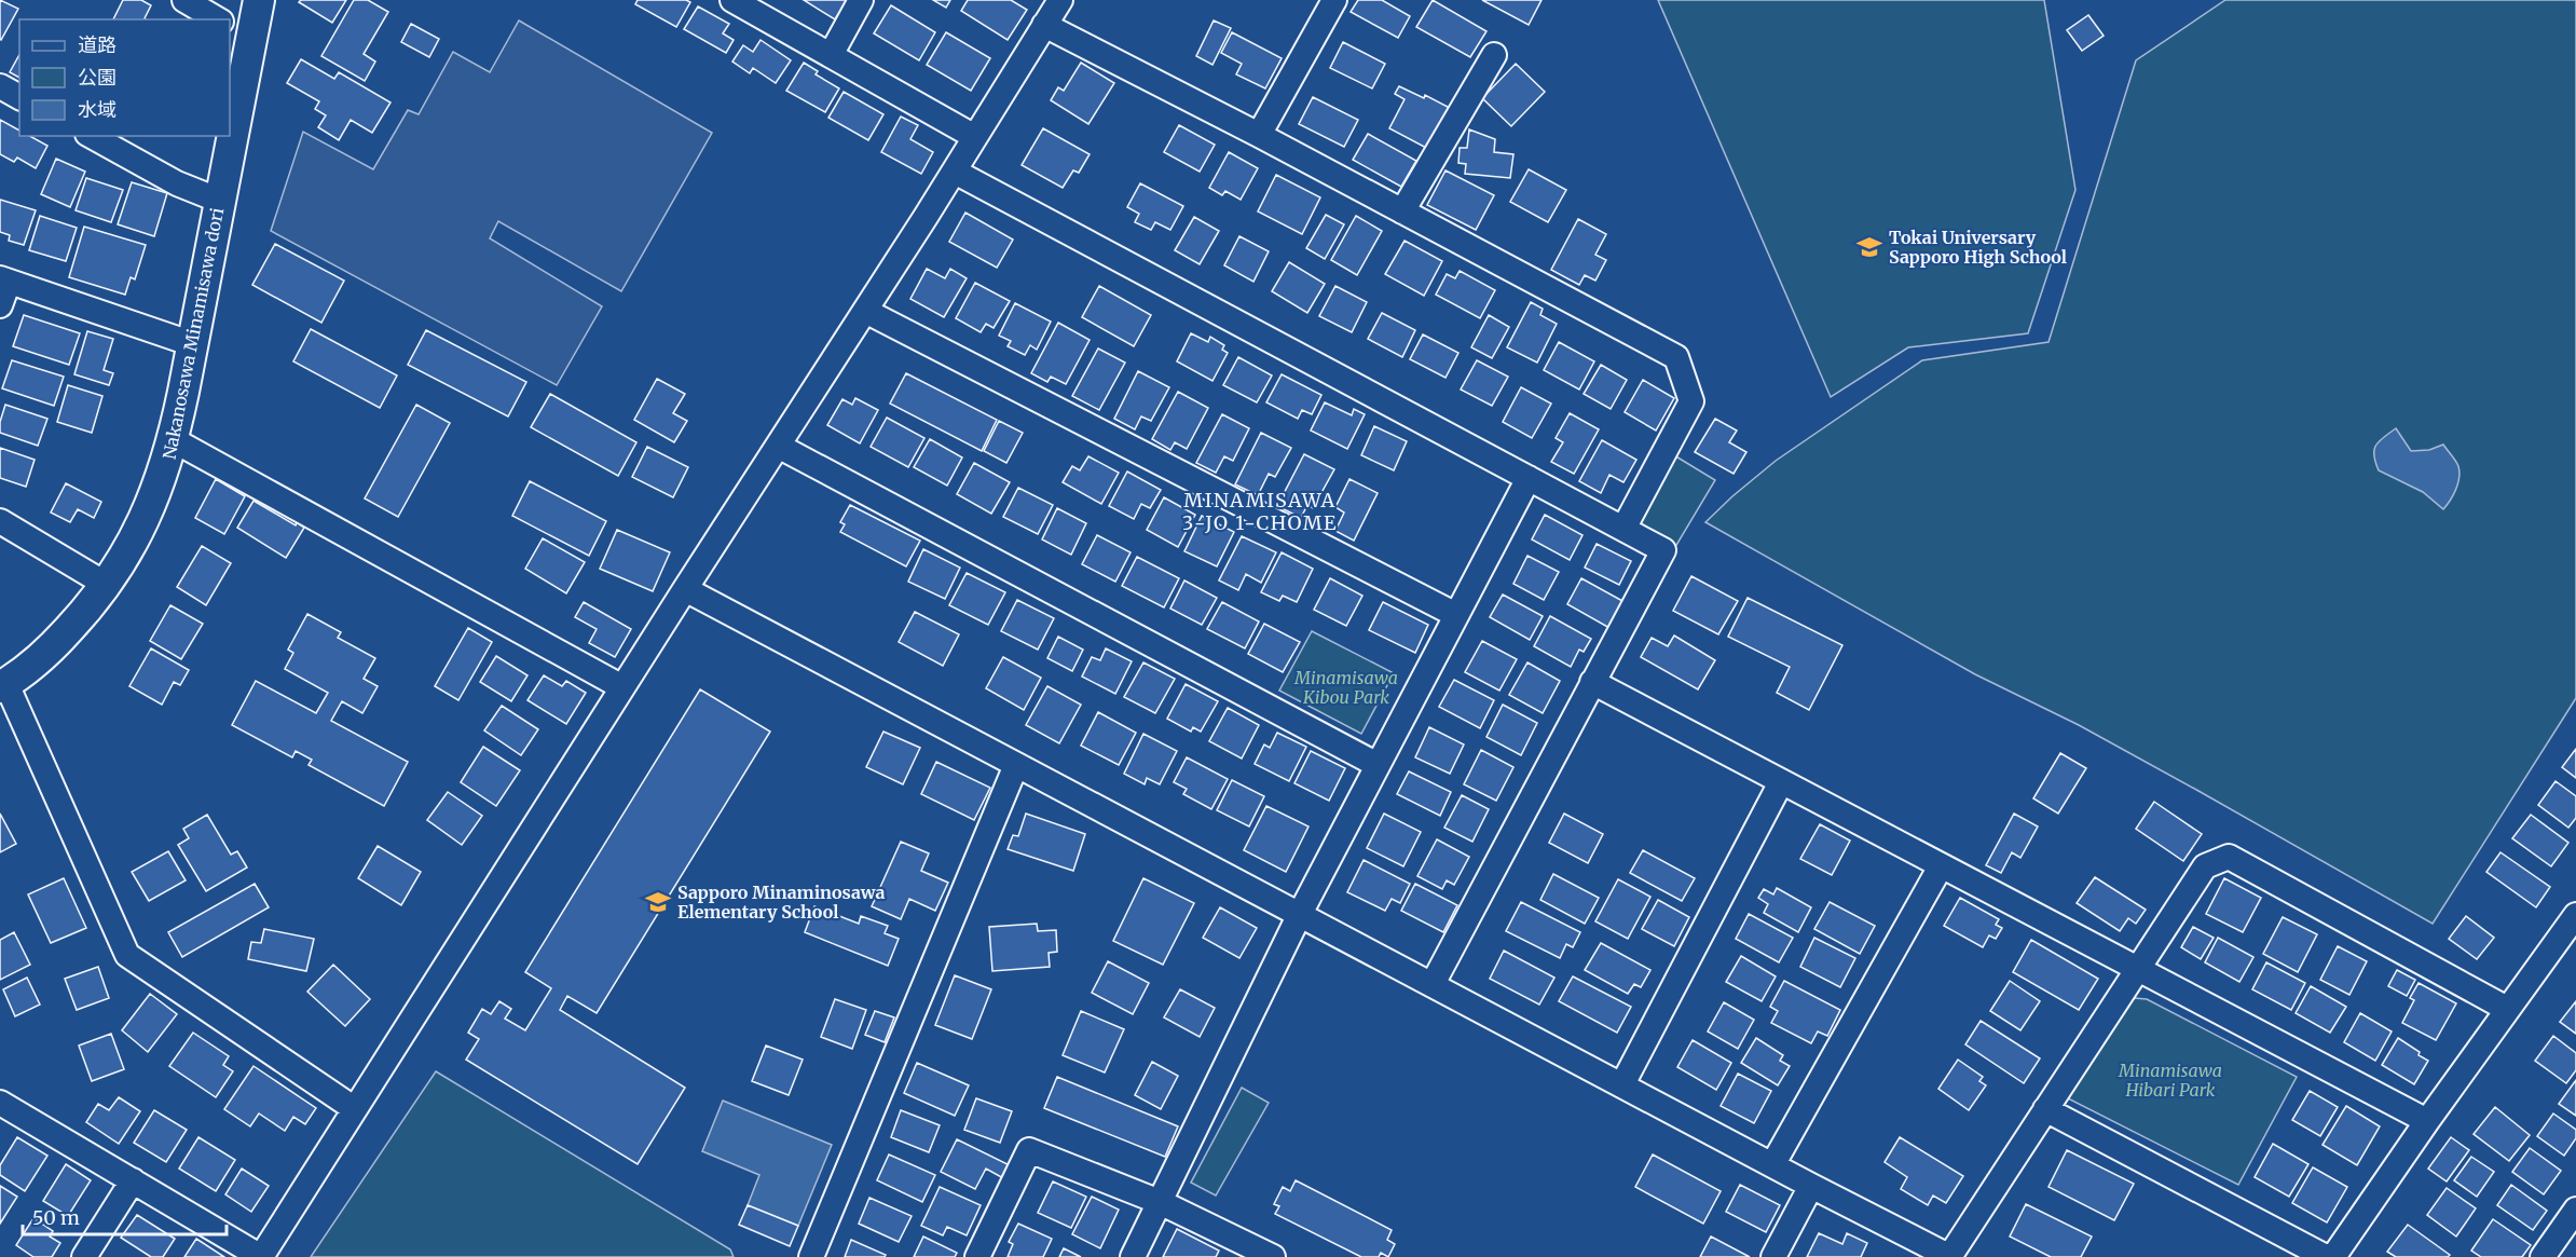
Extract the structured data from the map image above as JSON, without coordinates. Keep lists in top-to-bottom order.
{
  "streets": {
    "street": ["Nakanosawa Minamisawa dori"]
  },
  "districts": ["MINAMISAWA 3-JO 1-CHOME"],
  "parks": ["Minamisawa Kibou Park", "Minamisawa Hibari Park"],
  "places": {
    "school or university": ["Tokai Universary Sapporo High School", "Sapporo Minaminosawa Elementary School"]
  },
  "legend": ["道路", "公園", "水域"],
  "scale_bar": "50 m"
}
